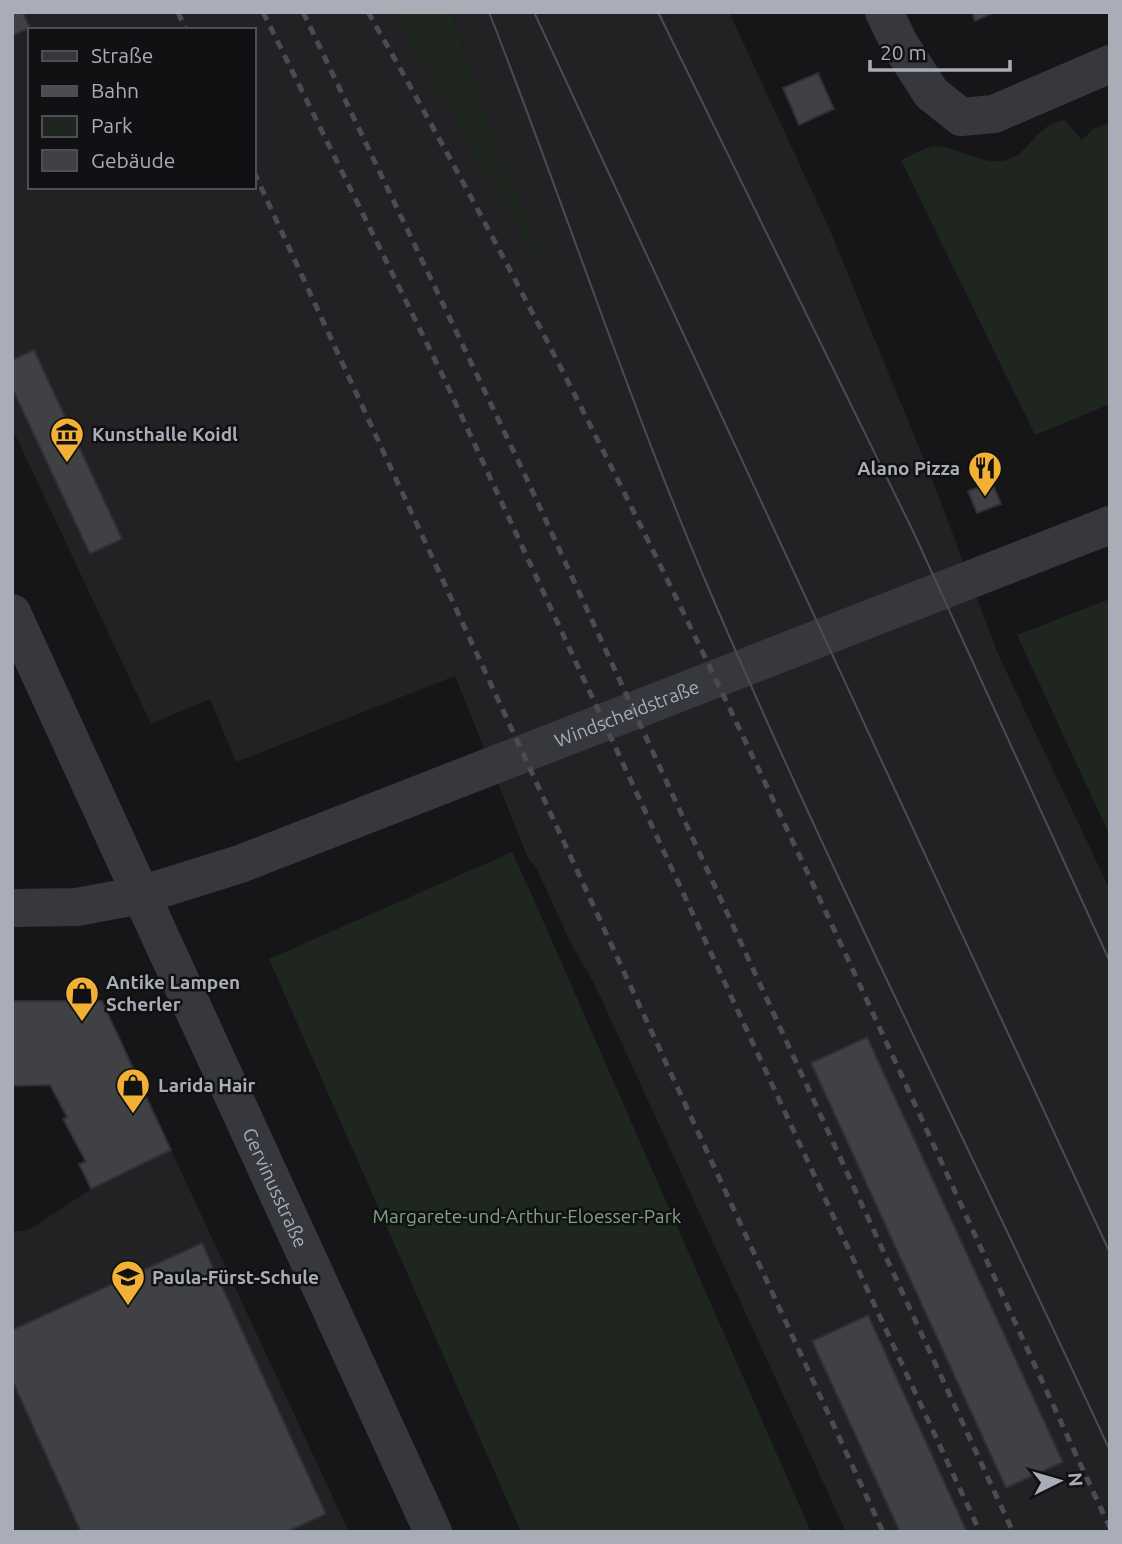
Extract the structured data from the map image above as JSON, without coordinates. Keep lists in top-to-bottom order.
{
  "streets": {
    "street": ["Windscheidstraße", "Gervinusstraße"]
  },
  "crossings": [
    ["Windscheidstraße", "Gervinusstraße"]
  ],
  "parks": ["Margarete-und-Arthur-Eloesser-Park"],
  "places": {
    "museum": ["Kunsthalle Koidl"],
    "restaurant": ["Alano Pizza"],
    "shop": ["Antike Lampen Scherler", "Larida Hair"],
    "school or university": ["Paula-Fürst-Schule"]
  },
  "legend": [
    "Straße",
    "Bahn",
    "Park",
    "Gebäude"
  ],
  "scale_bar": "20 m",
  "north": "right"
}
